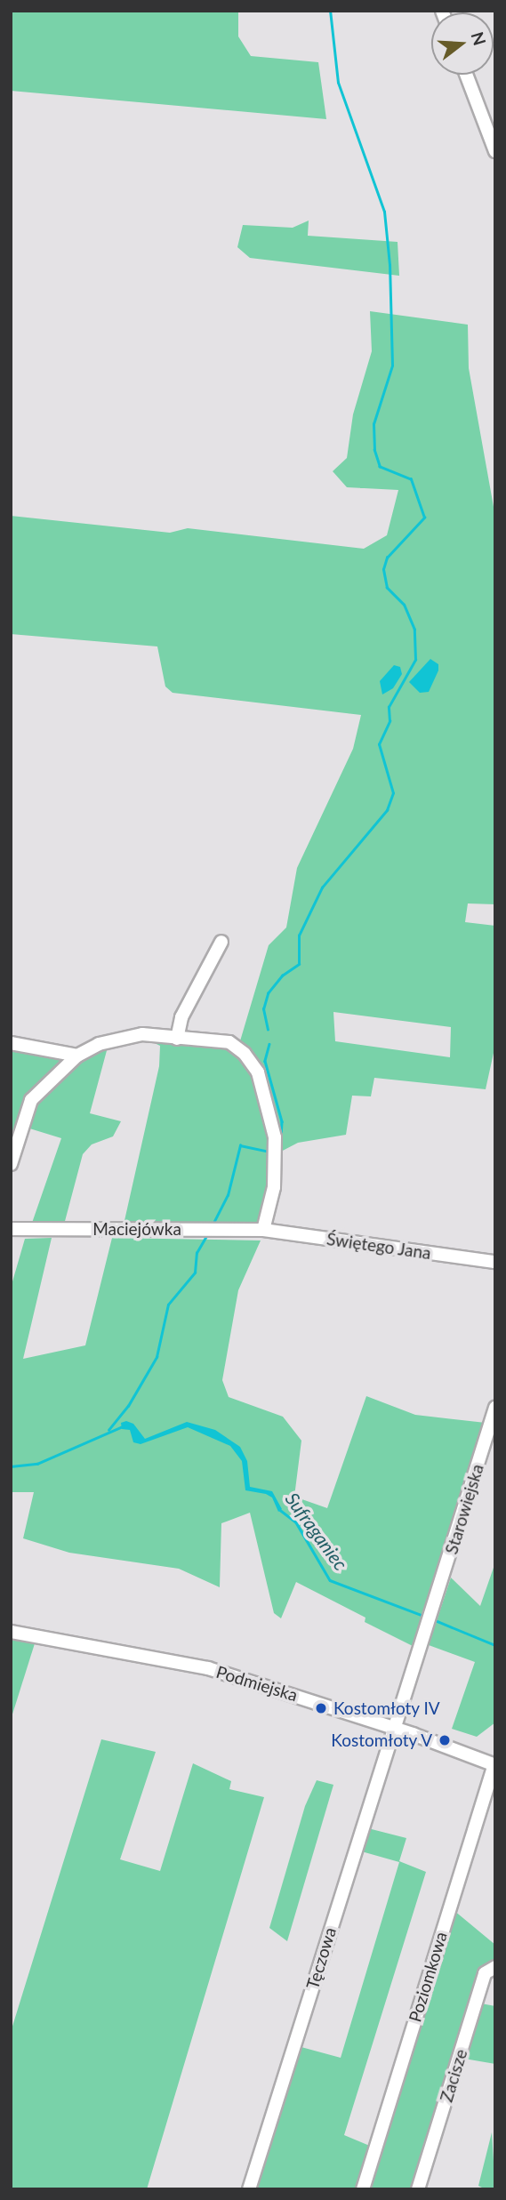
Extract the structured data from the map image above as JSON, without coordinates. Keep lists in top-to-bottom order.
{
  "streets": {
    "street": [
      "Maciejówka",
      "Świętego Jana",
      "Starowiejska",
      "Podmiejska",
      "Tęczowa",
      "Poziomkowa",
      "Zacisze"
    ]
  },
  "crossings": [
    ["Maciejówka", "Świętego Jana"],
    ["Starowiejska", "Podmiejska"],
    ["Starowiejska", "Tęczowa"],
    ["Podmiejska", "Tęczowa"],
    ["Podmiejska", "Poziomkowa"]
  ],
  "water": ["Sufraganiec"],
  "places": ["Kostomłoty IV", "Kostomłoty V"],
  "north": "right"
}
